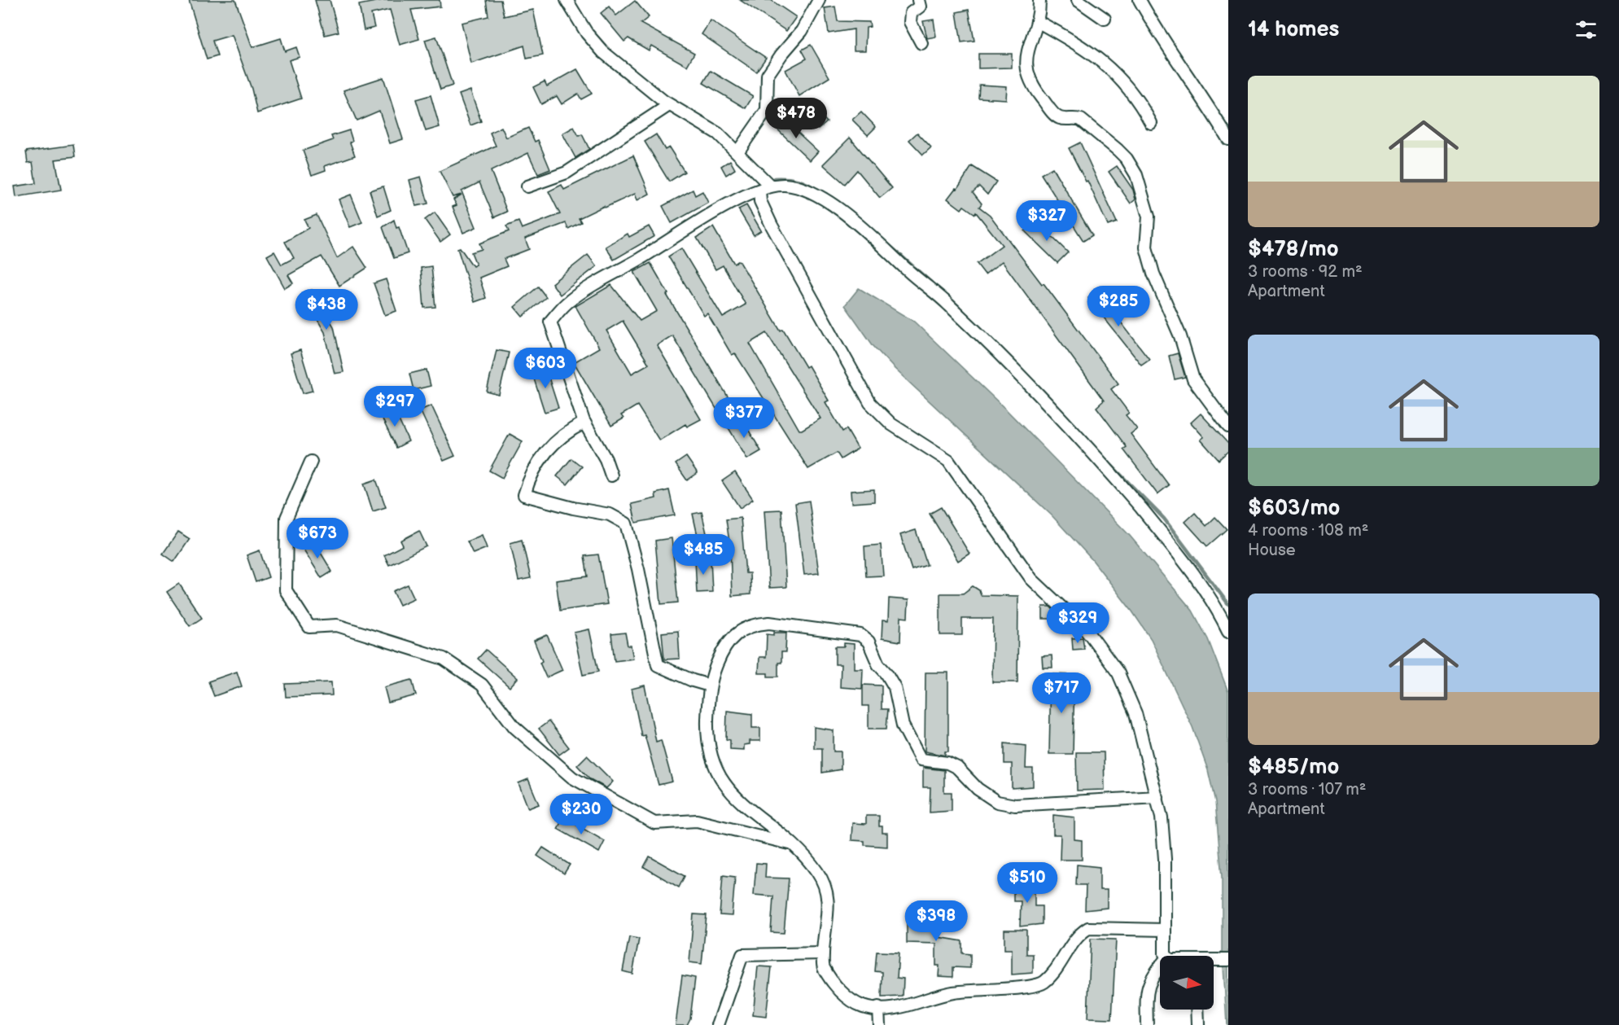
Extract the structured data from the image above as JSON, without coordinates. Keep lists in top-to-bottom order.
{
  "north": "right",
  "page": {
    "heading": "14 homes",
    "list": [
      {
        "name": "$478/mo",
        "note": "3 rooms · 92 m² · Apartment"
      },
      {
        "name": "$603/mo",
        "note": "4 rooms · 108 m² · House"
      },
      {
        "name": "$485/mo",
        "note": "3 rooms · 107 m² · Apartment"
      }
    ],
    "price": [
      "$478",
      "$327",
      "$285",
      "$438",
      "$603",
      "$297",
      "$377",
      "$673",
      "$485",
      "$329",
      "$717",
      "$230",
      "$510",
      "$398"
    ]
  }
}
